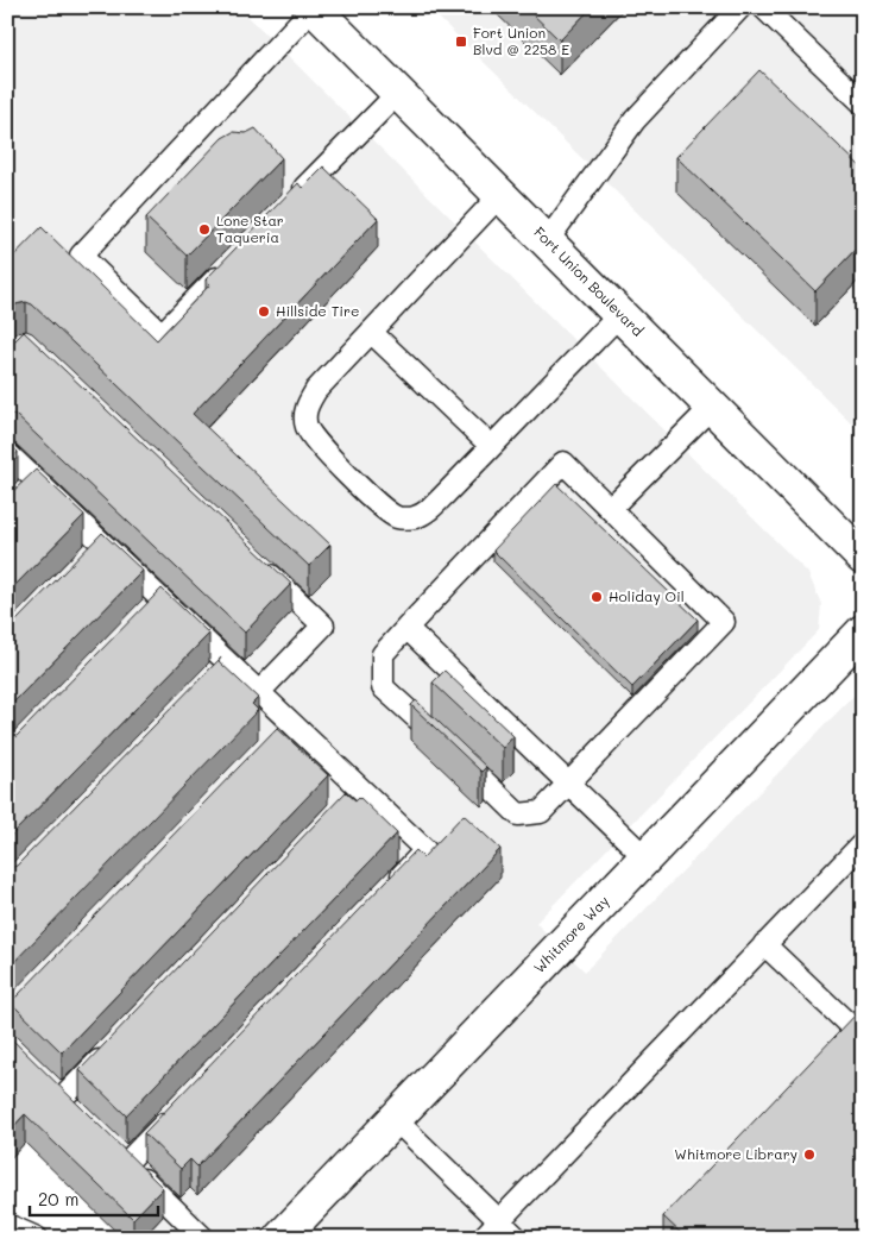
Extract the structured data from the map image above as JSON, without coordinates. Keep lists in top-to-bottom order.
{
  "streets": {
    "street": ["Fort Union Boulevard", "Whitmore Way"]
  },
  "places": {
    "transit": ["Fort Union Blvd @ 2258 E"],
    "other": [
      "Lone Star Taqueria",
      "Hillside Tire",
      "Holiday Oil",
      "Whitmore Library"
    ]
  },
  "scale_bar": "20 m"
}
